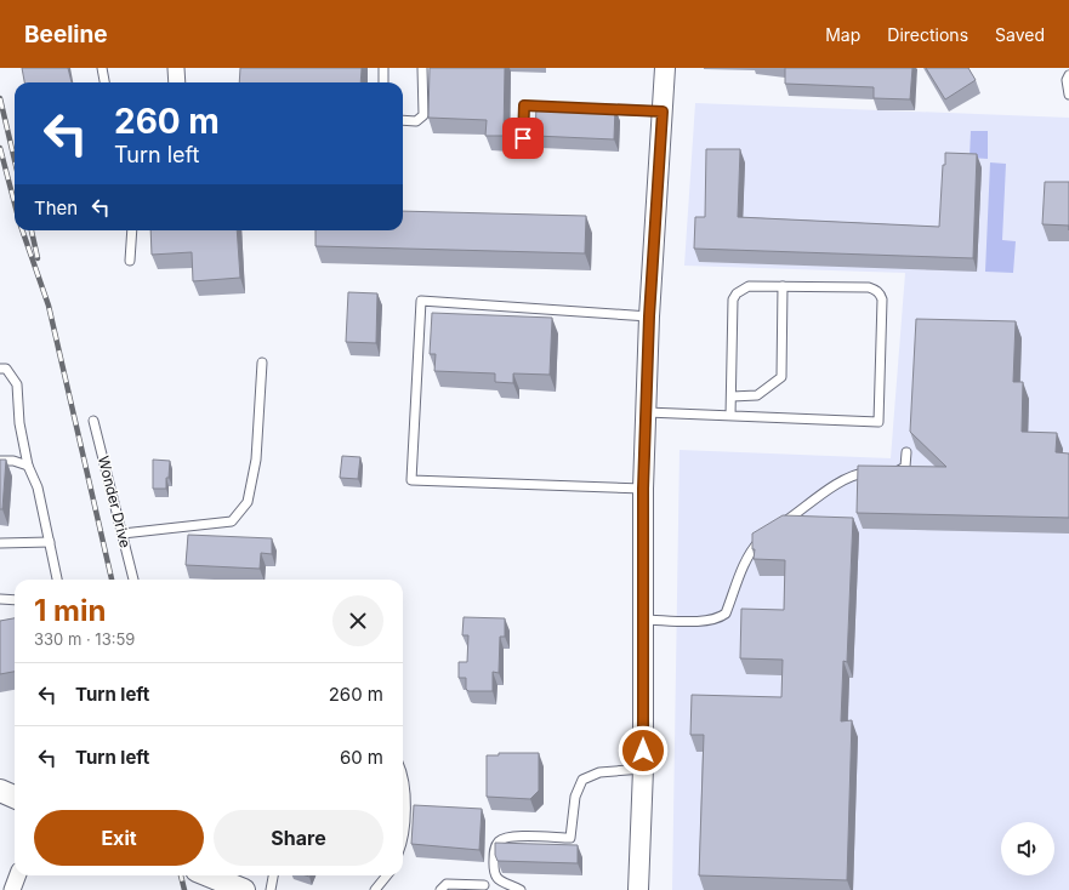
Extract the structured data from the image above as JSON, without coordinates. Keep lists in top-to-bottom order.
{
  "streets": {
    "lane": ["Wonder Drive"]
  },
  "page": {
    "header": "Beeline",
    "nav": ["Map", "Directions", "Saved"],
    "turn": ["260 m", "Turn left"],
    "then": "Then",
    "heading": ["1 min", "330 m · 13:59"],
    "list": [
      {
        "name": "Turn left",
        "value": "260 m"
      },
      {
        "name": "Turn left",
        "value": "60 m"
      }
    ],
    "buttons": ["Exit", "Share"]
  }
}
